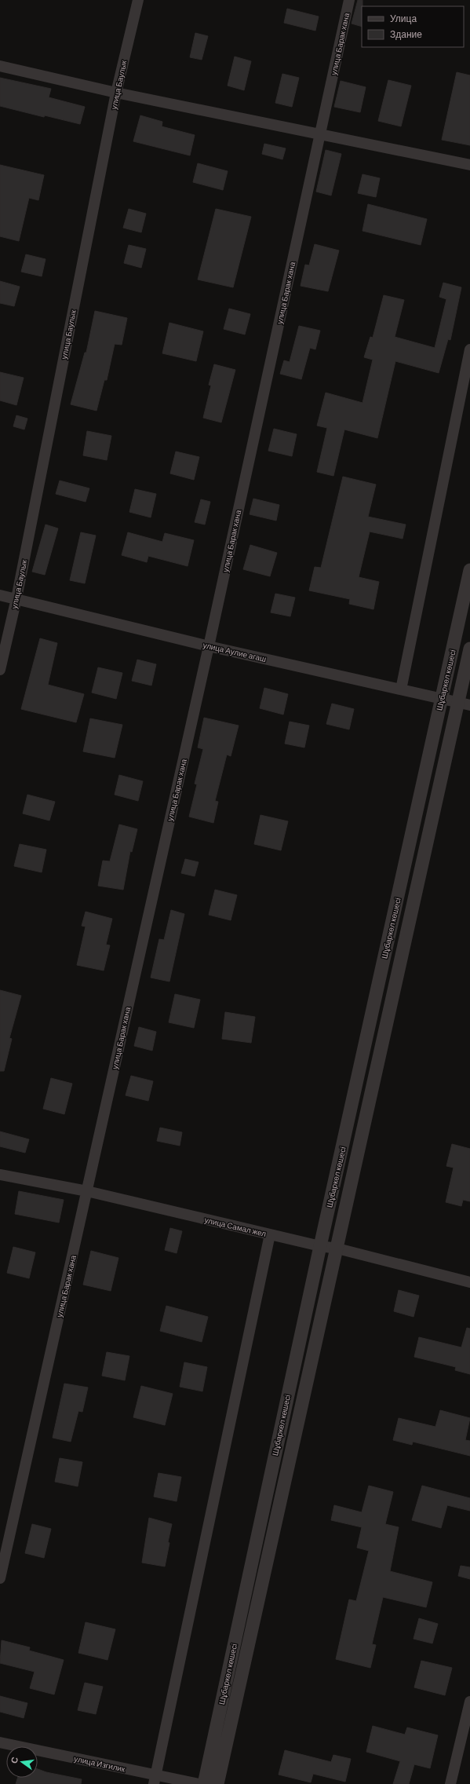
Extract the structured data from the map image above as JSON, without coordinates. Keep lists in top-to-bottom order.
{
  "streets": {
    "street": [
      "улица Барак хана",
      "улица Баулык",
      "улица Аулие агаш",
      "Шұбаркөл көшесі",
      "улица Самал жел",
      "улица Изгилик"
    ]
  },
  "crossings": [
    ["улица Барак хана", "улица Аулие агаш"],
    ["улица Барак хана", "улица Самал жел"],
    ["улица Баулык", "улица Аулие агаш"],
    ["улица Аулие агаш", "Шұбаркөл көшесі"],
    ["Шұбаркөл көшесі", "улица Самал жел"]
  ],
  "legend": ["Улица", "Здание"],
  "north": "left"
}
